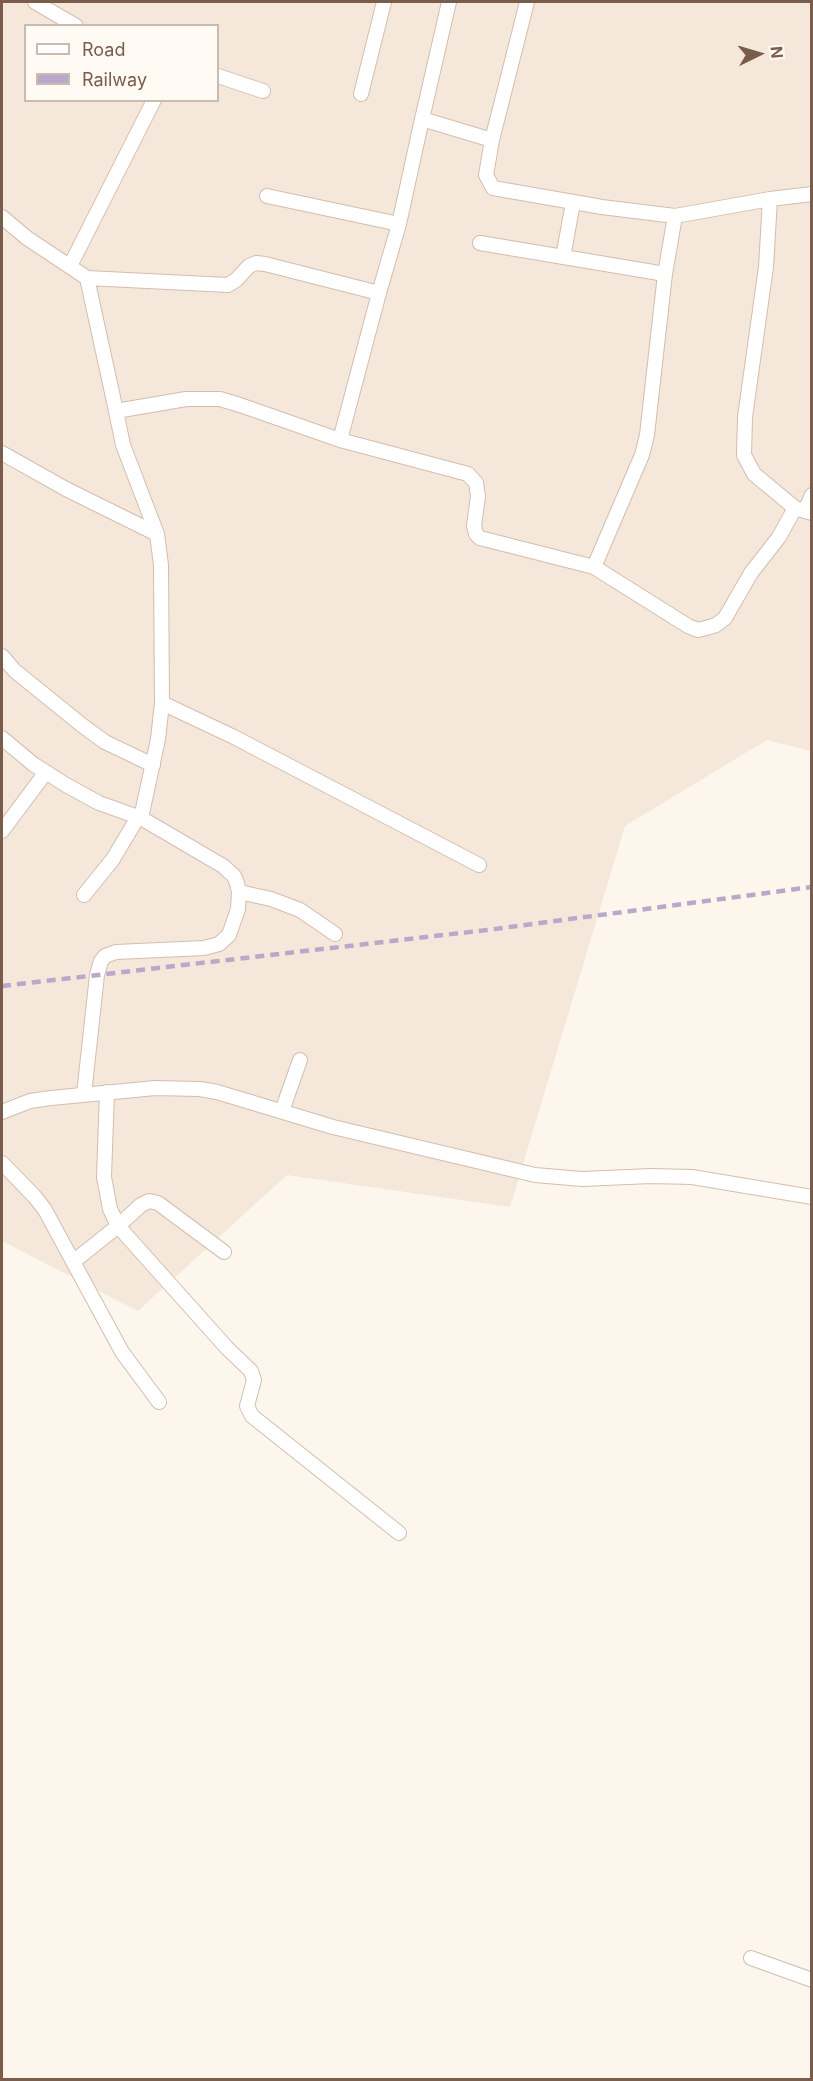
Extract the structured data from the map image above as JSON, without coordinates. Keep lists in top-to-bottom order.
{
  "legend": ["Road", "Railway"],
  "north": "right"
}
